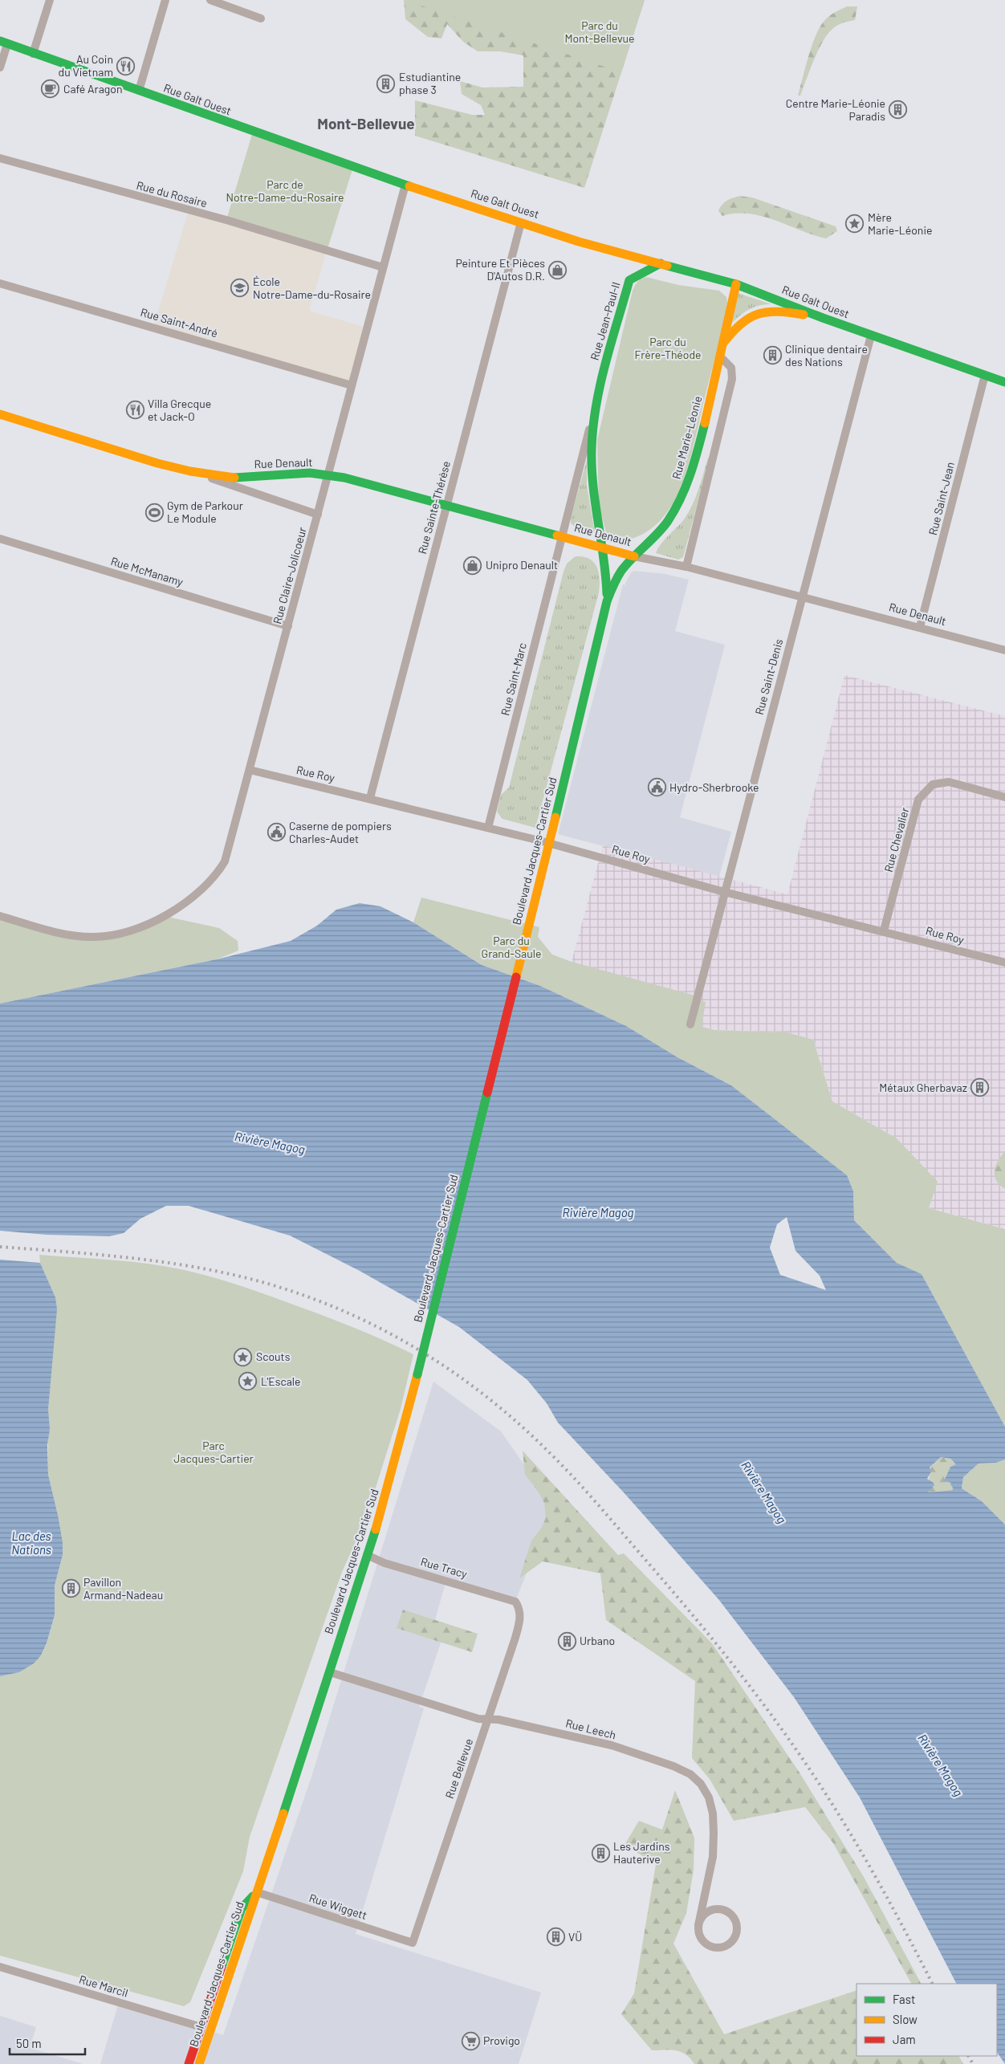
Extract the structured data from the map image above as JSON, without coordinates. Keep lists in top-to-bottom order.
{
  "streets": {
    "main road": [
      "Rue Galt Ouest",
      "Rue Jean-Paul-II",
      "Rue Marie-Léonie",
      "Rue Denault",
      "Boulevard Jacques-Cartier Sud"
    ],
    "street": [
      "Rue du Rosaire",
      "Rue Saint-André",
      "Rue Saint-Jean",
      "Rue Sainte-Thérèse",
      "Rue McManamy",
      "Rue Claire-Jolicoeur",
      "Rue Saint-Denis",
      "Rue Saint-Marc",
      "Rue Roy",
      "Rue Chevalier",
      "Rue Tracy",
      "Rue Leech",
      "Rue Bellevue",
      "Rue Wiggett",
      "Rue Marcil"
    ]
  },
  "crossings": [
    ["Rue Galt Ouest", "Rue Jean-Paul-II"],
    ["Rue Galt Ouest", "Rue Marie-Léonie"],
    ["Rue Galt Ouest", "Rue Saint-Jean"],
    ["Rue Galt Ouest", "Rue Sainte-Thérèse"],
    ["Rue Galt Ouest", "Rue Claire-Jolicoeur"],
    ["Rue Galt Ouest", "Rue Saint-Denis"],
    ["Rue du Rosaire", "Rue Claire-Jolicoeur"],
    ["Rue Jean-Paul-II", "Rue Denault"],
    ["Rue Jean-Paul-II", "Rue Saint-Marc"],
    ["Rue Jean-Paul-II", "Boulevard Jacques-Cartier Sud"],
    ["Rue Saint-André", "Rue Claire-Jolicoeur"],
    ["Rue Marie-Léonie", "Rue Denault"],
    ["Rue Marie-Léonie", "Boulevard Jacques-Cartier Sud"],
    ["Rue Denault", "Rue Saint-Jean"],
    ["Rue Denault", "Rue Sainte-Thérèse"],
    ["Rue Denault", "Rue Claire-Jolicoeur"],
    ["Rue Denault", "Rue Saint-Denis"],
    ["Rue Denault", "Rue Saint-Marc"],
    ["Rue Denault", "Boulevard Jacques-Cartier Sud"],
    ["Rue Sainte-Thérèse", "Rue Roy"],
    ["Rue McManamy", "Rue Claire-Jolicoeur"],
    ["Rue Claire-Jolicoeur", "Rue Roy"],
    ["Rue Saint-Denis", "Rue Roy"],
    ["Rue Saint-Marc", "Rue Roy"],
    ["Rue Roy", "Rue Chevalier"],
    ["Boulevard Jacques-Cartier Sud", "Rue Tracy"],
    ["Boulevard Jacques-Cartier Sud", "Rue Leech"],
    ["Boulevard Jacques-Cartier Sud", "Rue Wiggett"],
    ["Boulevard Jacques-Cartier Sud", "Rue Marcil"],
    ["Rue Tracy", "Rue Bellevue"],
    ["Rue Leech", "Rue Bellevue"],
    ["Rue Bellevue", "Rue Wiggett"]
  ],
  "districts": ["Mont-Bellevue"],
  "water": ["Rivière Magog", "Lac des Nations"],
  "parks": [
    "Parc du Mont-Bellevue",
    "Parc de Notre-Dame-du-Rosaire",
    "Parc du Frère-Théode",
    "Parc du Grand-Saule",
    "Parc Jacques-Cartier"
  ],
  "places": {
    "restaurant": ["Au Coin du Vietnam", "Villa Grecque et Jack-O"],
    "building": [
      "Estudiantine phase 3",
      "Centre Marie-Léonie Paradis",
      "Clinique dentaire des Nations",
      "Métaux Gherbavaz",
      "Pavillon Armand-Nadeau",
      "Urbano",
      "Les Jardins Hauterive",
      "VÜ"
    ],
    "cafe": ["Café Aragon"],
    "place": ["Mère Marie-Léonie", "Scouts", "L'Escale"],
    "shop": ["Peinture Et Pièces D'Autos D.R.", "Unipro Denault"],
    "school or university": ["École Notre-Dame-du-Rosaire"],
    "sports": ["Gym de Parkour Le Module"],
    "public building": ["Hydro-Sherbrooke", "Caserne de pompiers Charles-Audet"],
    "supermarket": ["Provigo"]
  },
  "legend": ["Fast", "Slow", "Jam"],
  "scale_bar": "50 m"
}
